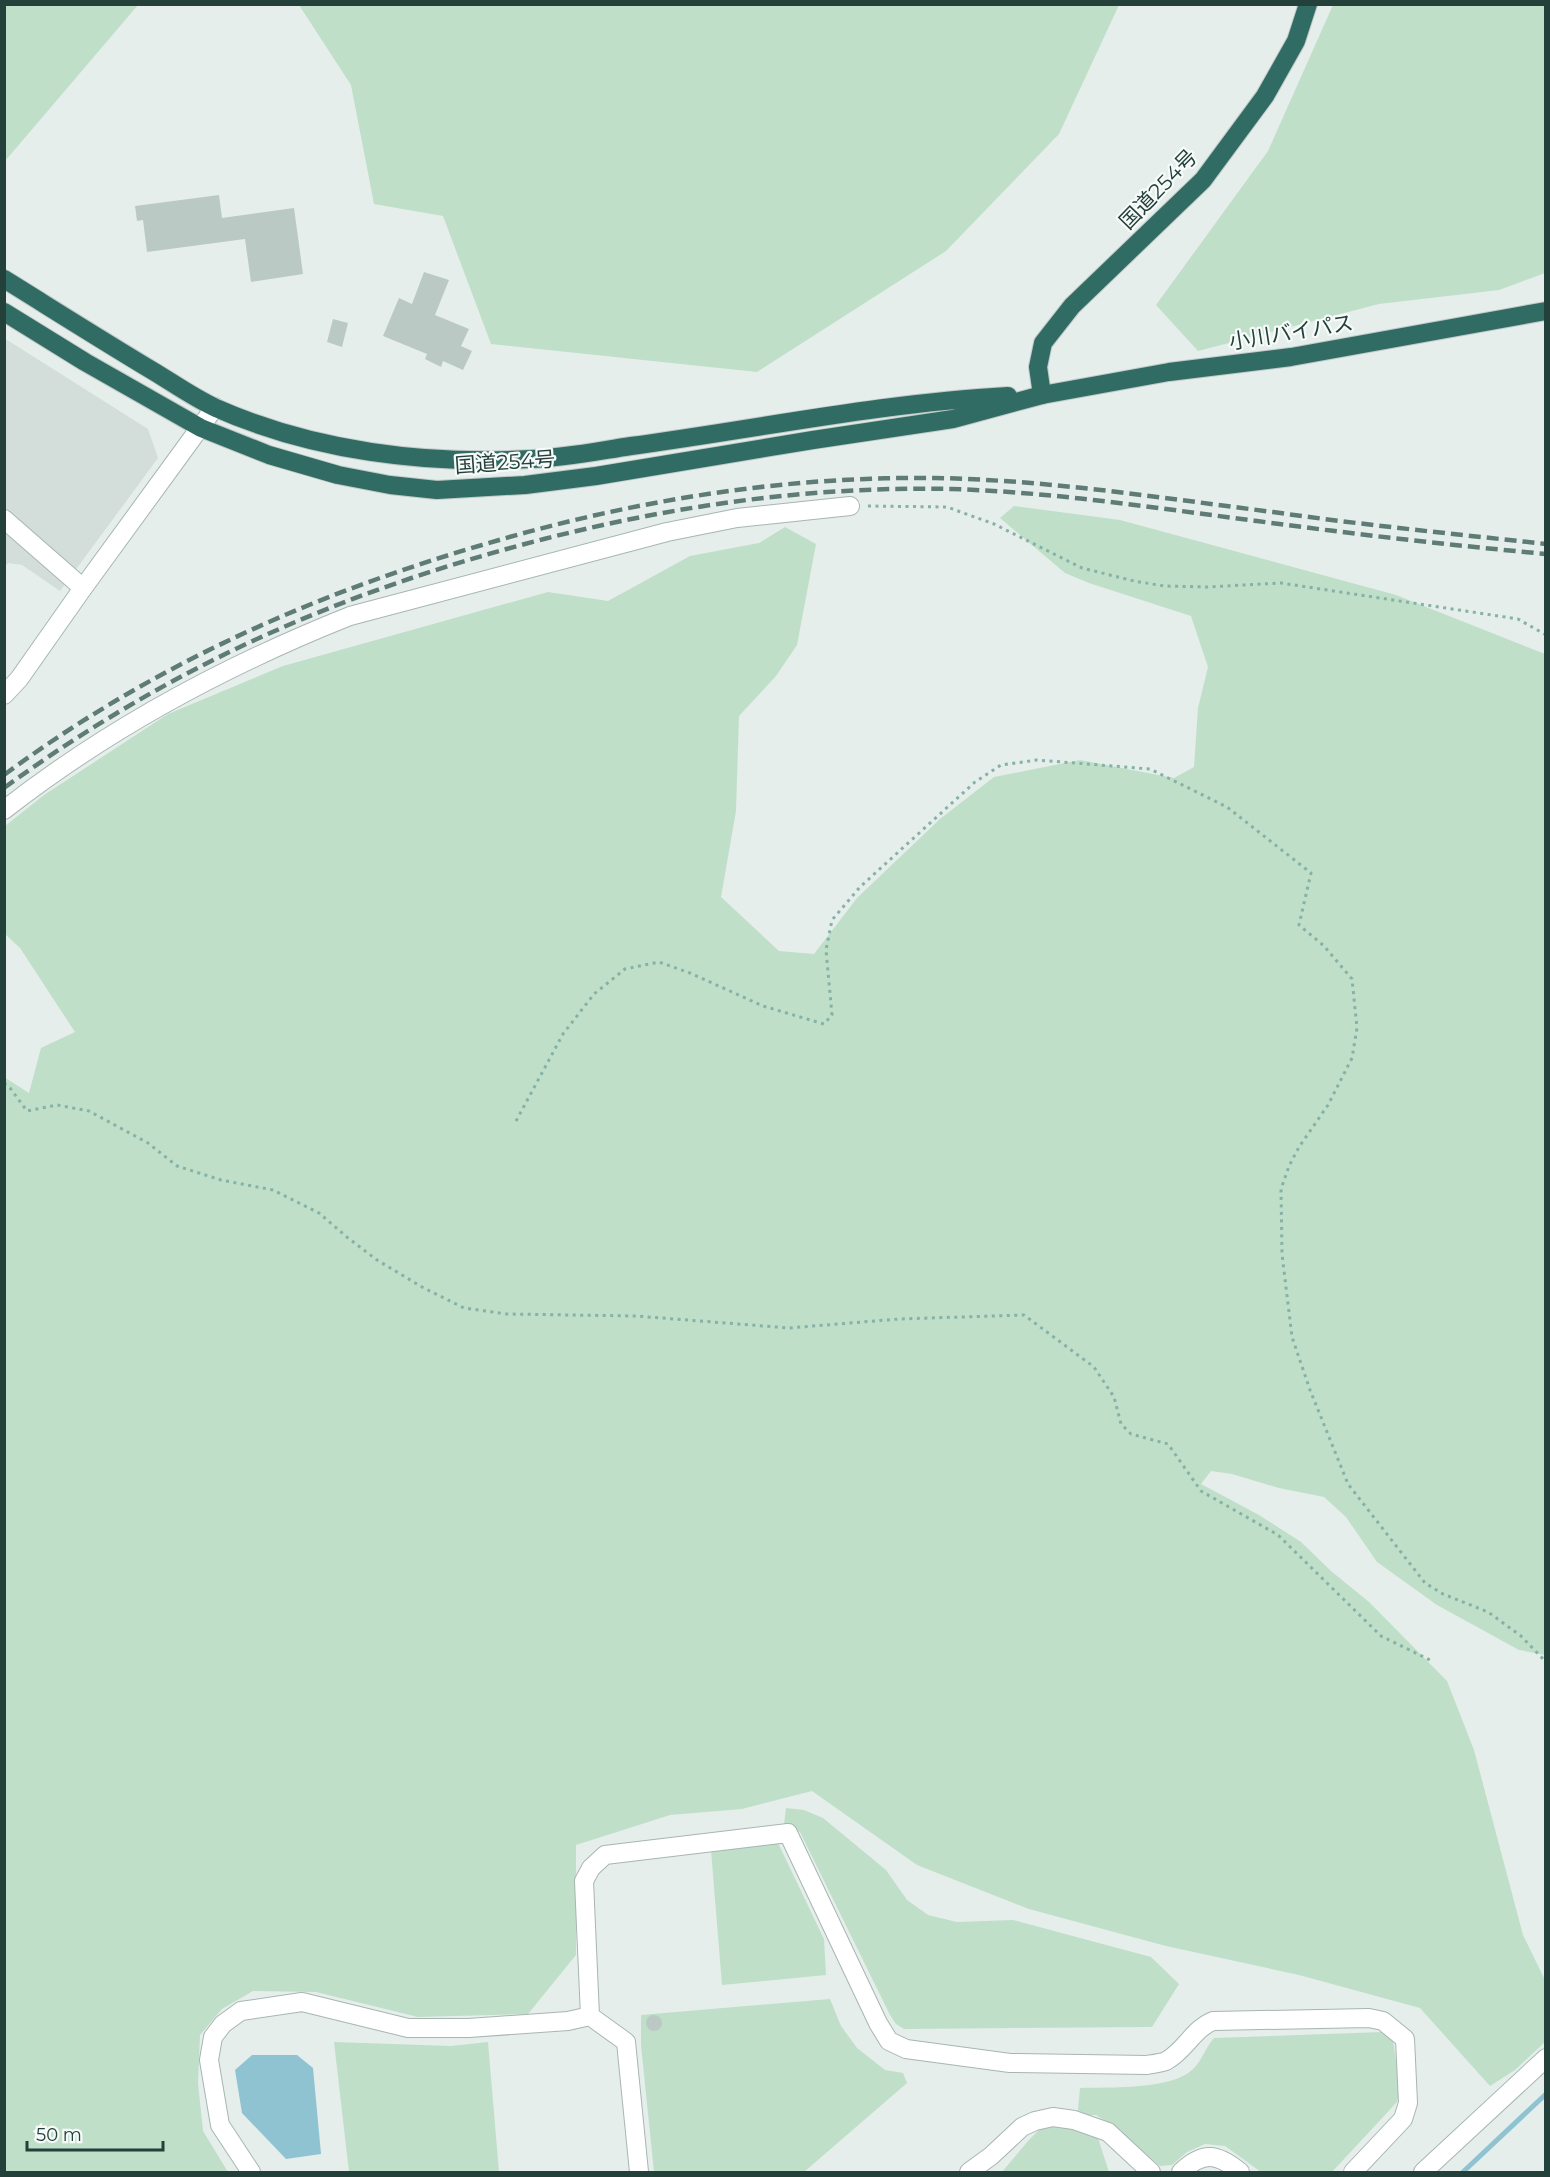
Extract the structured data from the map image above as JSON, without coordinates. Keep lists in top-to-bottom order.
{
  "streets": {
    "highway": ["国道254号", "小川バイパス"]
  },
  "crossings": [
    ["国道254号", "小川バイパス"]
  ],
  "scale_bar": "50 m"
}
